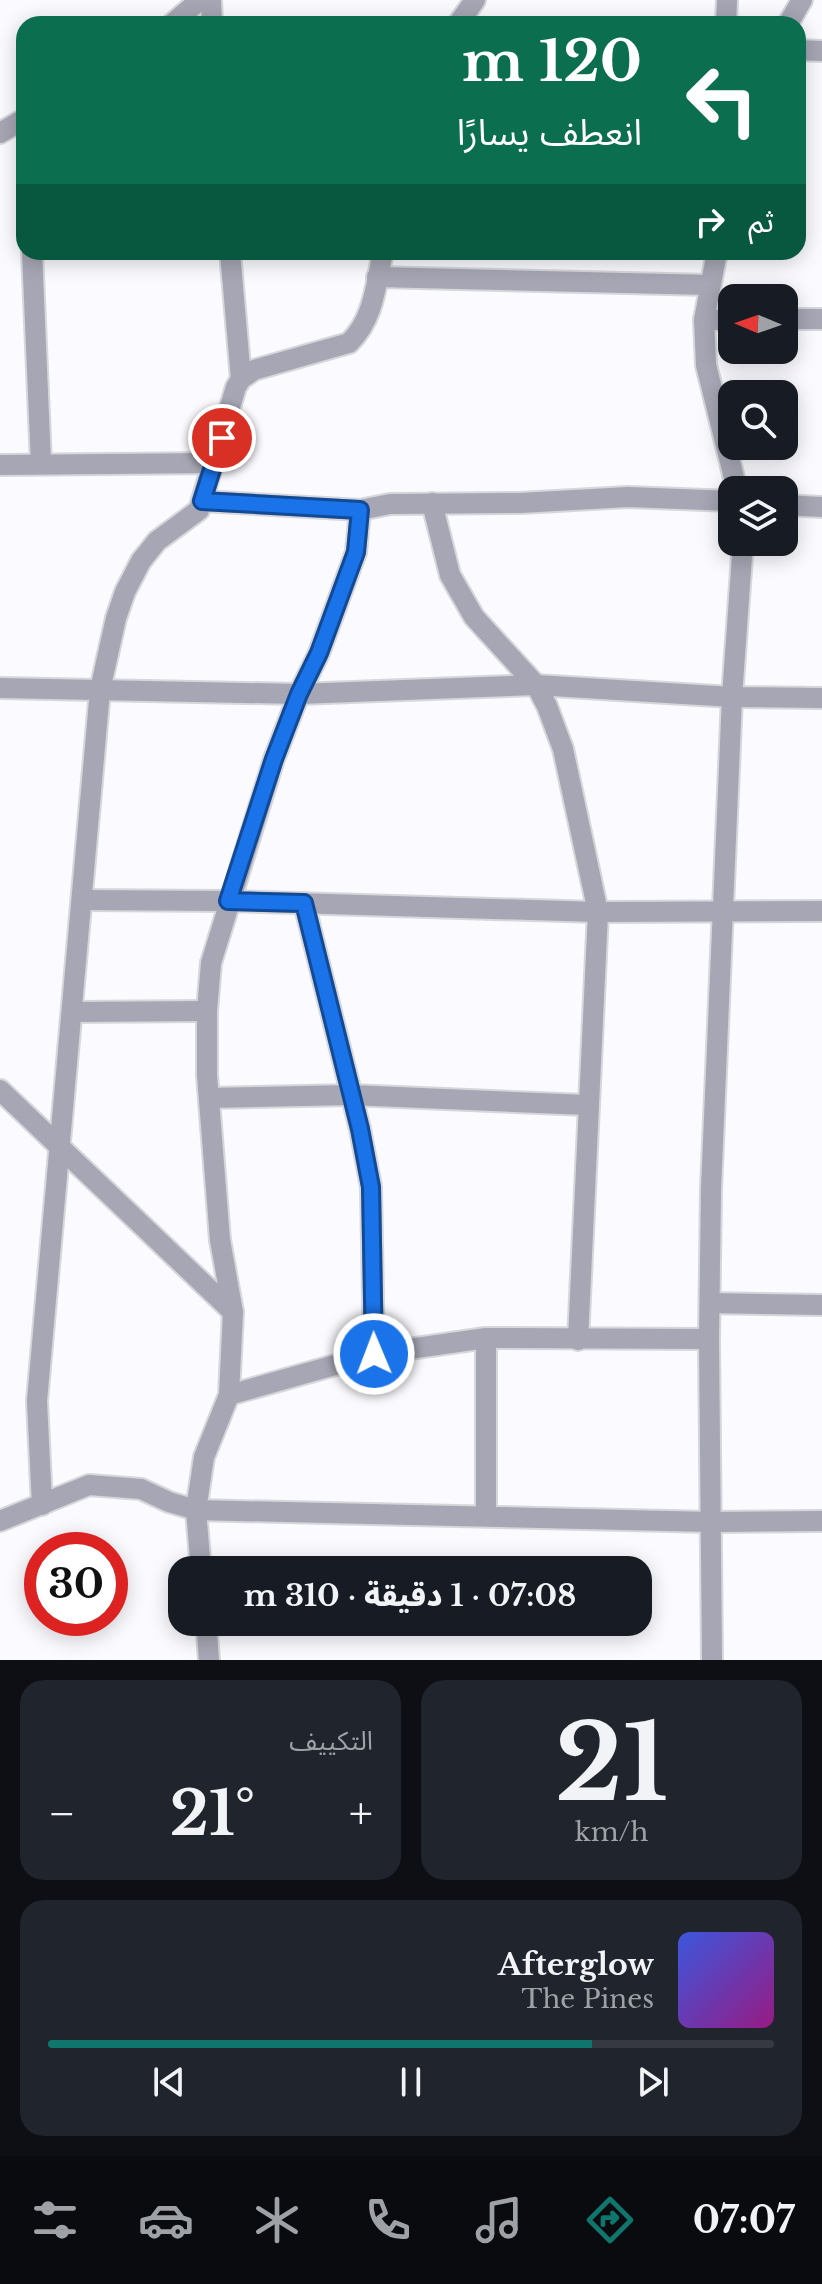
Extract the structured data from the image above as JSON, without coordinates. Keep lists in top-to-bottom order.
{
  "north": "left",
  "page": {
    "turn": ["120 m", "انعطف يسارًا"],
    "then": "ثم",
    "limit": "30",
    "trip": "07:08 · 1 دقيقة · 310 m",
    "tile": [
      ["21", "km/h"],
      "التكييف"
    ],
    "heat": ["−", "21°", "+"],
    "song": ["Afterglow", "The Pines"],
    "tabs": "07:07"
  }
}
